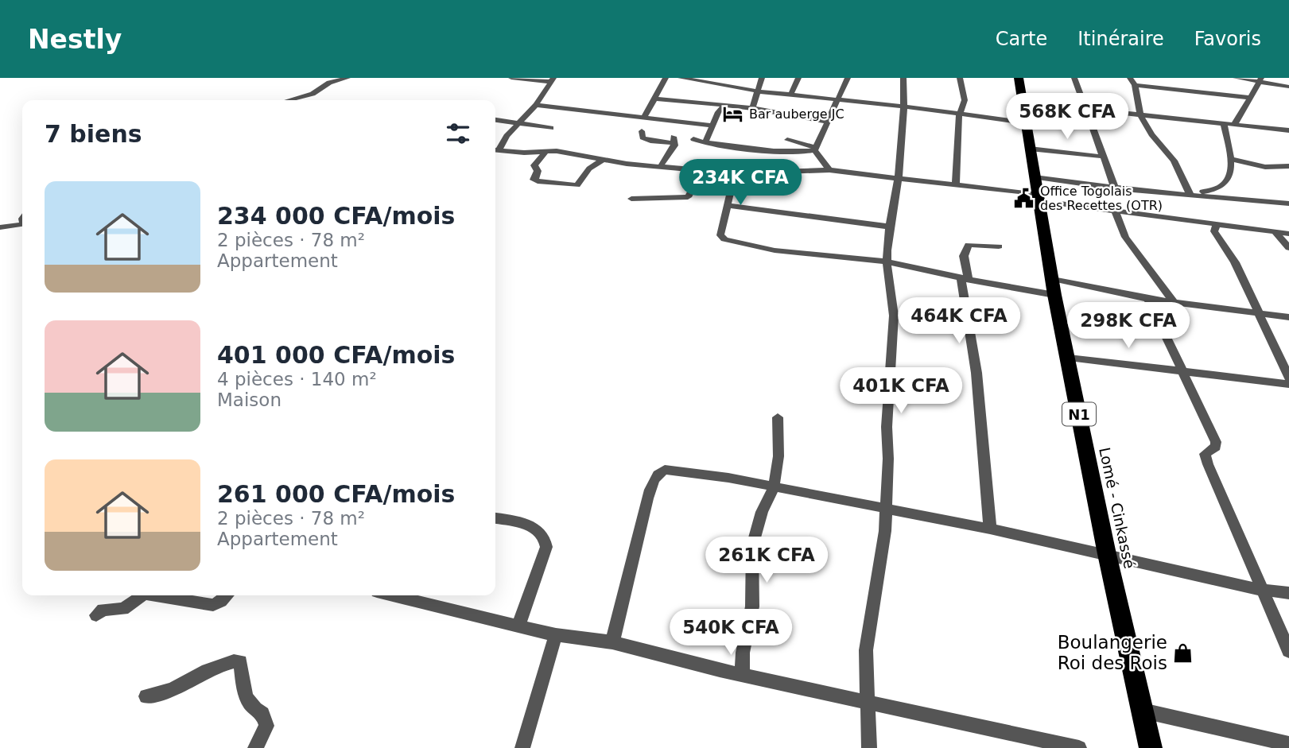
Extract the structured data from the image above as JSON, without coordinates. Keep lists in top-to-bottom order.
{
  "streets": {
    "highway": ["N1", "Lomé - Cinkassé"]
  },
  "places": {
    "hotel": ["Bar auberge JC"],
    "public building": ["Office Togolais des Recettes (OTR)"],
    "shop": ["Boulangerie Roi des Rois"]
  },
  "page": {
    "header": "Nestly",
    "nav": ["Carte", "Itinéraire", "Favoris"],
    "price": [
      "568K CFA",
      "234K CFA",
      "464K CFA",
      "298K CFA",
      "401K CFA",
      "261K CFA",
      "540K CFA"
    ],
    "heading": "7 biens",
    "list": [
      {
        "name": "234 000 CFA/mois",
        "note": "2 pièces · 78 m² · Appartement"
      },
      {
        "name": "401 000 CFA/mois",
        "note": "4 pièces · 140 m² · Maison"
      },
      {
        "name": "261 000 CFA/mois",
        "note": "2 pièces · 78 m² · Appartement"
      }
    ]
  }
}
